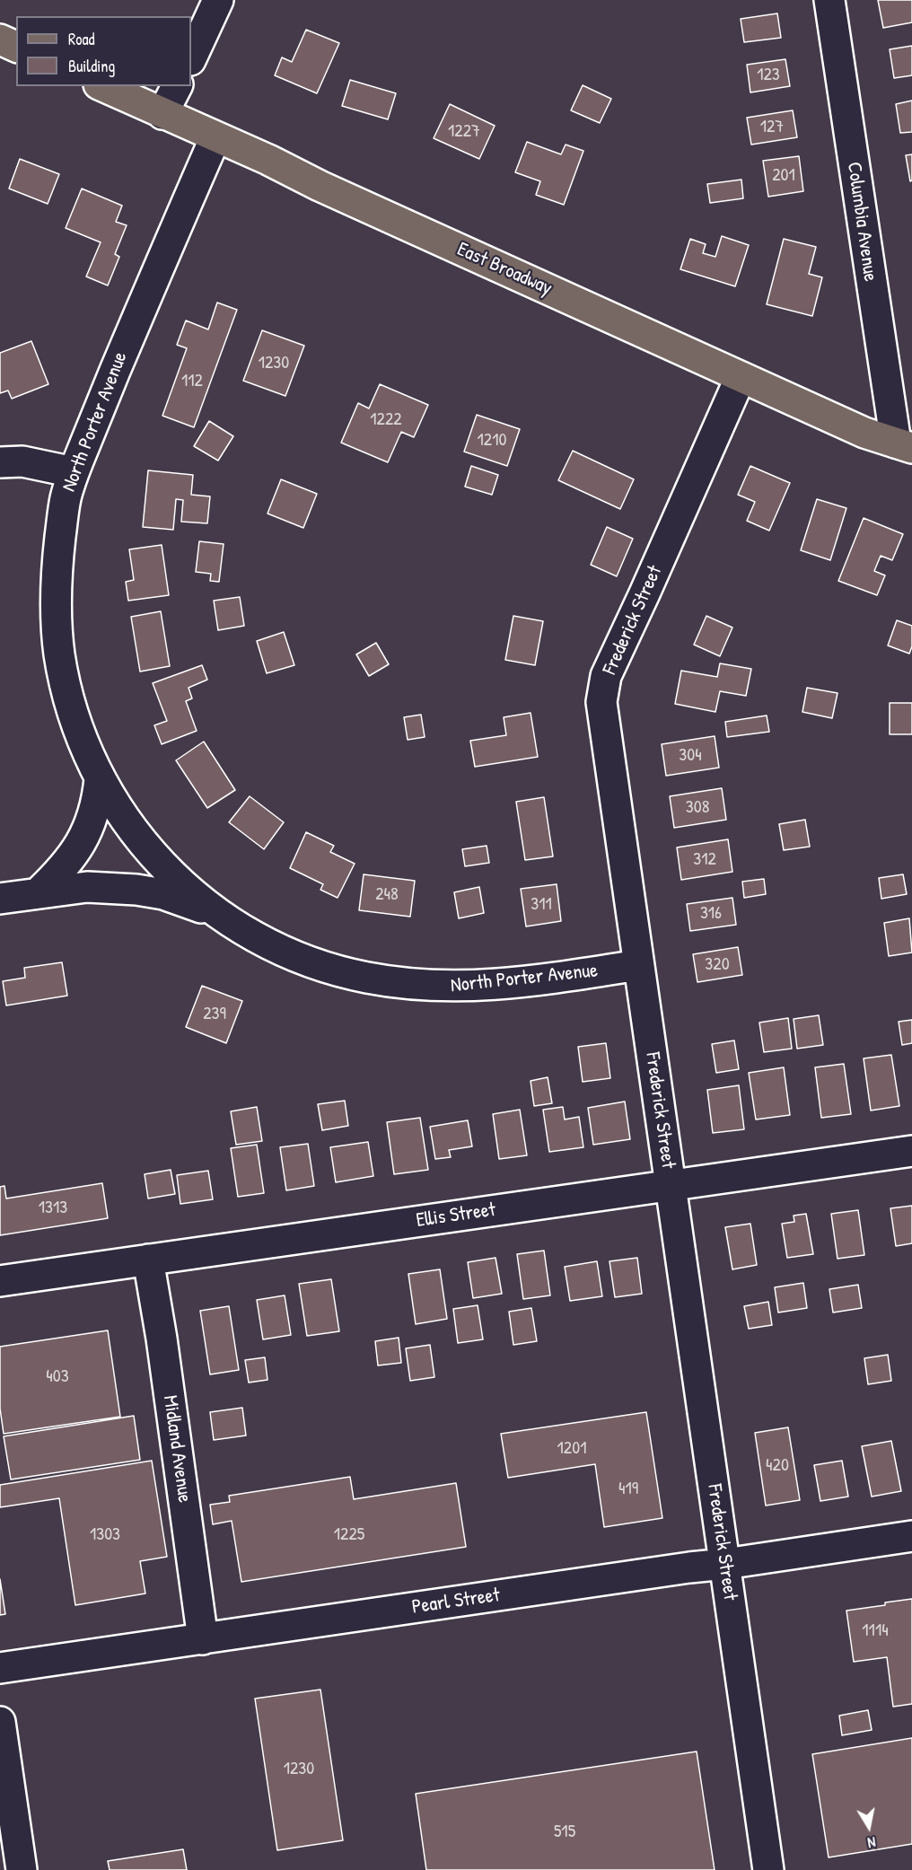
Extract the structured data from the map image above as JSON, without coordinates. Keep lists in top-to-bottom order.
{
  "streets": {
    "main road": ["East Broadway"],
    "street": [
      "Columbia Avenue",
      "North Porter Avenue",
      "Frederick Street",
      "Ellis Street",
      "Midland Avenue",
      "Pearl Street"
    ]
  },
  "crossings": [
    ["Columbia Avenue", "East Broadway"],
    ["East Broadway", "North Porter Avenue"],
    ["East Broadway", "Frederick Street"],
    ["North Porter Avenue", "Frederick Street"],
    ["Frederick Street", "Ellis Street"],
    ["Frederick Street", "Pearl Street"],
    ["Ellis Street", "Midland Avenue"],
    ["Midland Avenue", "Pearl Street"]
  ],
  "house_numbers": [
    "123",
    "127",
    "1227",
    "201",
    "1230",
    "112",
    "1222",
    "1210",
    "304",
    "308",
    "312",
    "248",
    "311",
    "316",
    "320",
    "239",
    "1313",
    "403",
    "1201",
    "420",
    "419",
    "1303",
    "1225",
    "1114",
    "1230",
    "515"
  ],
  "legend": ["Road", "Building"],
  "north": "bottom"
}
